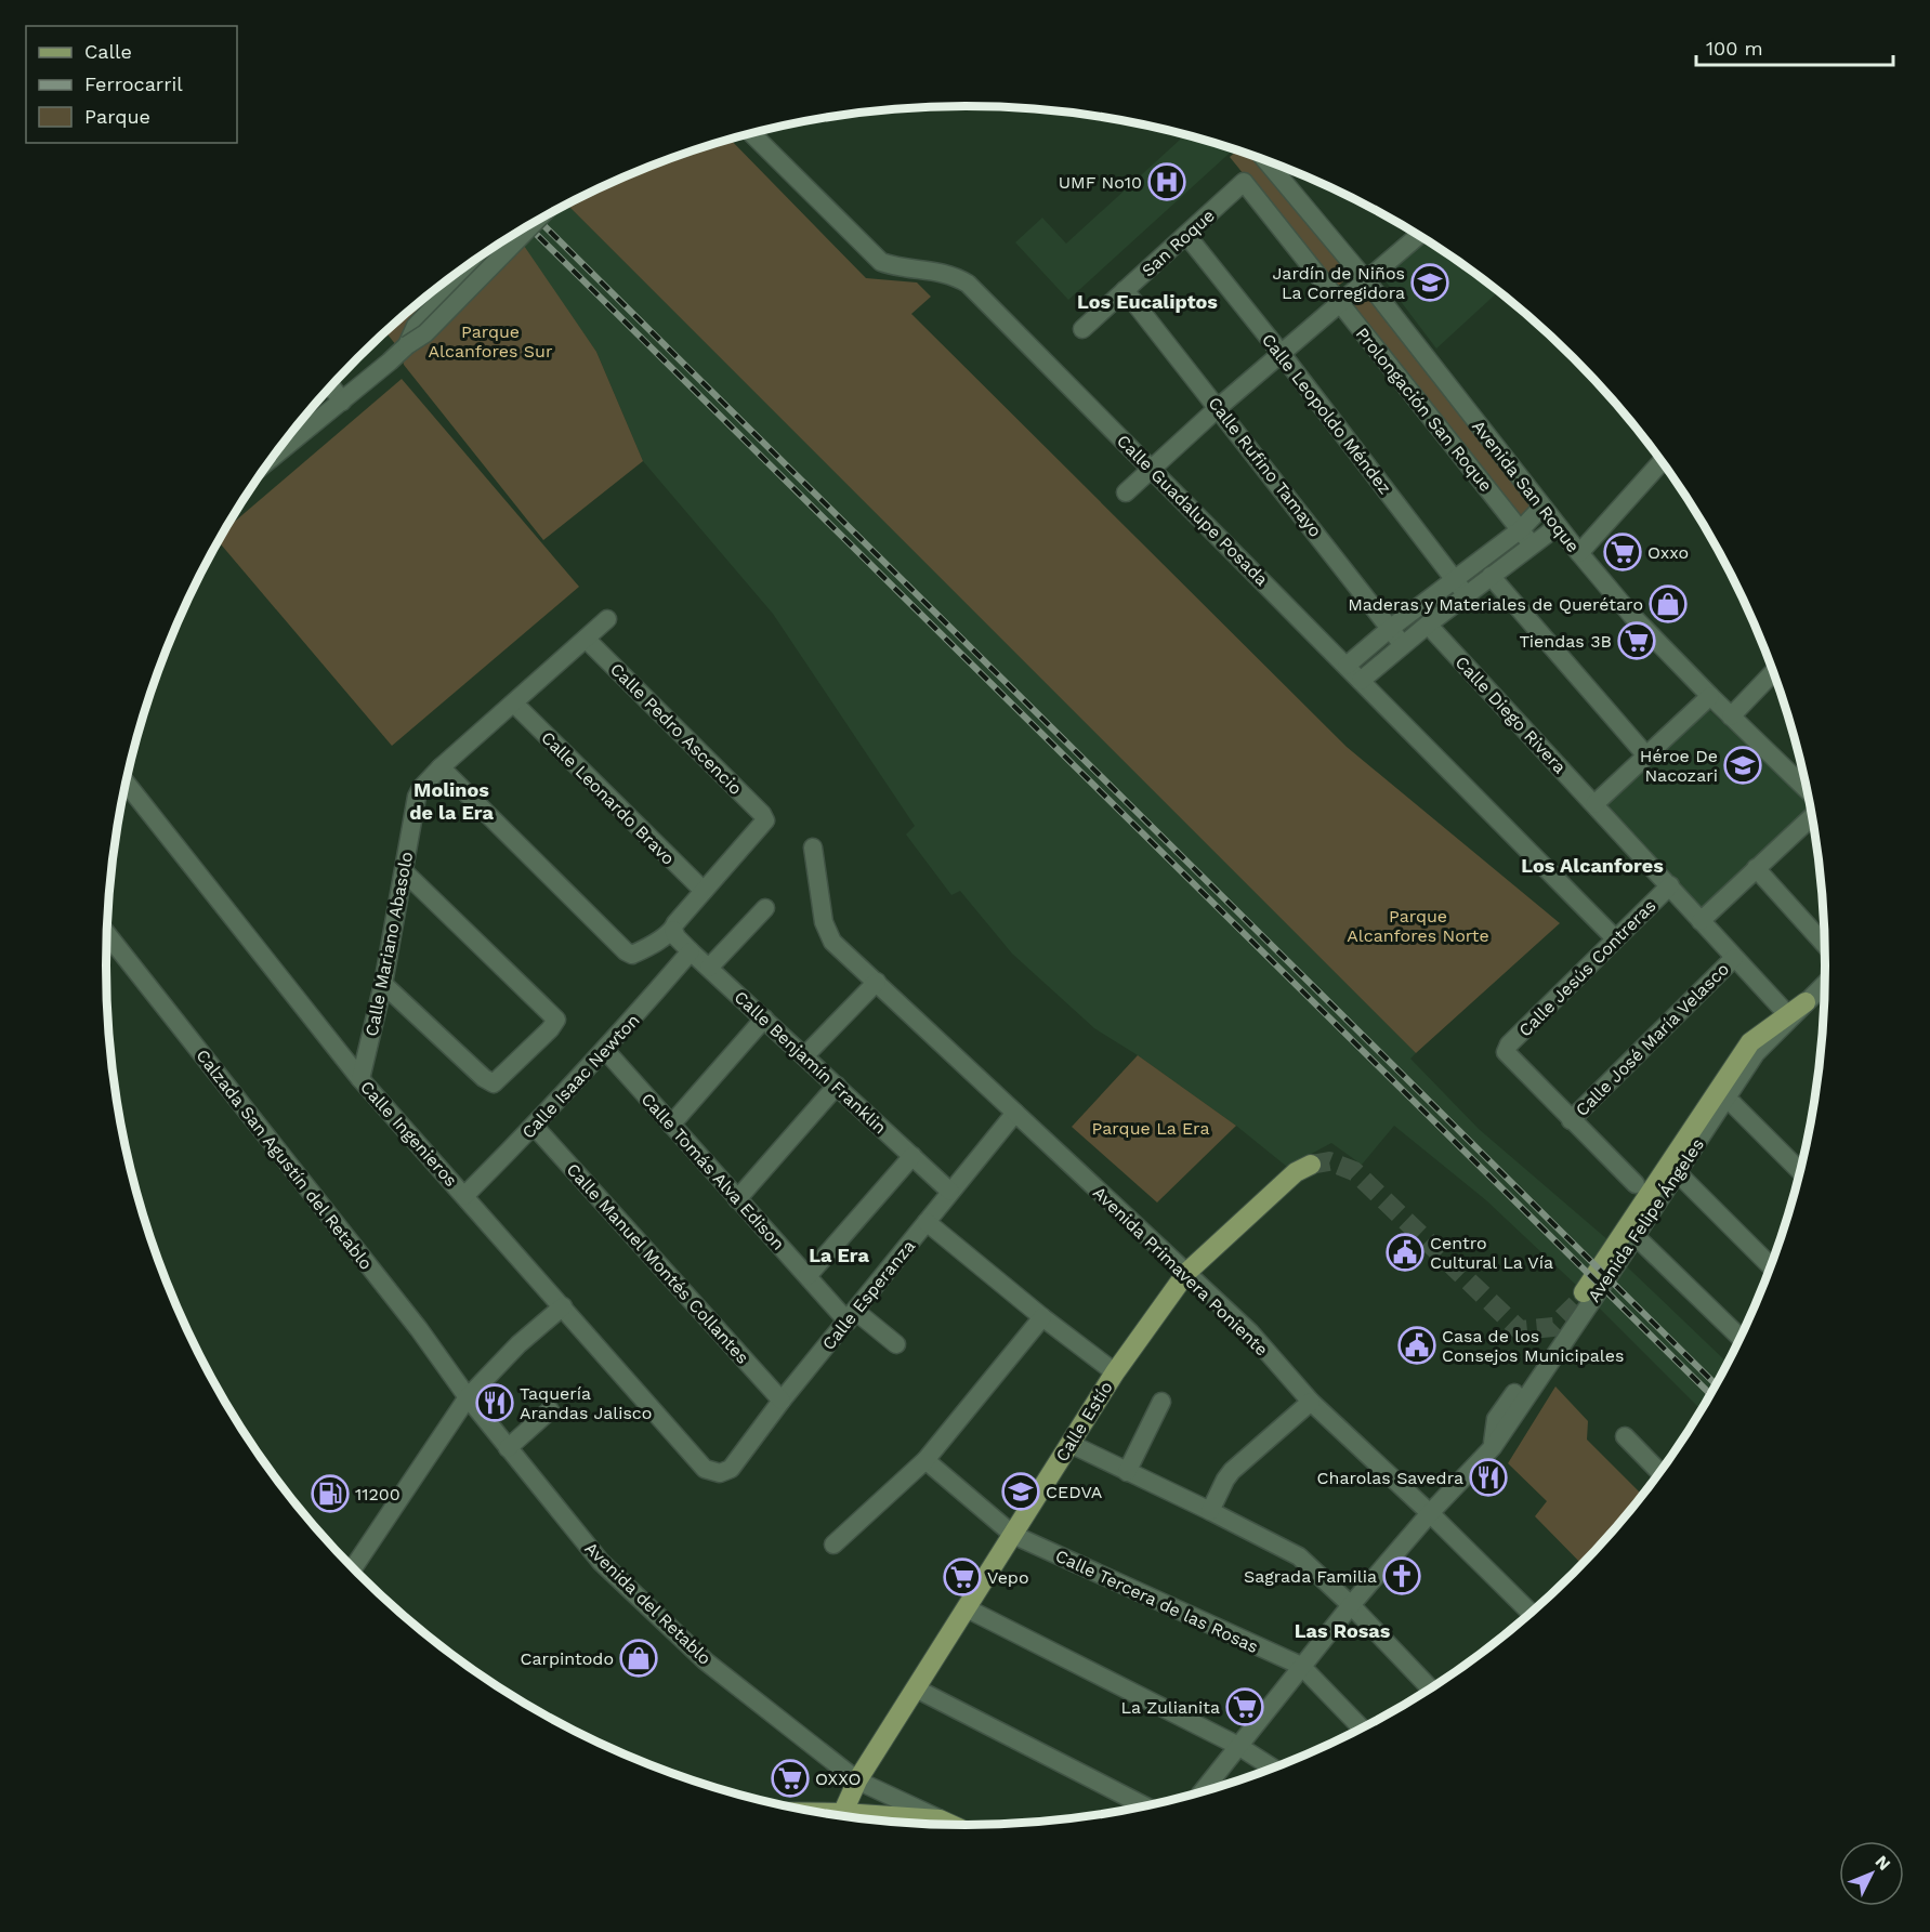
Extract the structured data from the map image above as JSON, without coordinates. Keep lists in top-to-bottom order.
{
  "streets": {
    "main road": ["Avenida Felipe Ángeles", "Calle Estío"],
    "street": [
      "San Roque",
      "Prolongación San Roque",
      "Calle Leopoldo Méndez",
      "Calle Rufino Tamayo",
      "Avenida San Roque",
      "Calle Guadalupe Posada",
      "Calle Diego Rivera",
      "Calle Pedro Ascencio",
      "Calle Leonardo Bravo",
      "Calle Mariano Abasolo",
      "Calle Jesús Contreras",
      "Calle José María Velasco",
      "Calle Benjamín Franklin",
      "Calle Isaac Newton",
      "Calle Ingenieros",
      "Calzada San Agustín del Retablo",
      "Calle Tomás Alva Edison",
      "Calle Manuel Montés Collantes",
      "Avenida Primavera Poniente",
      "Calle Esperanza",
      "Calle Tercera de las Rosas",
      "Avenida del Retablo"
    ]
  },
  "crossings": [
    ["San Roque", "Prolongación San Roque"],
    ["San Roque", "Calle Leopoldo Méndez"],
    ["San Roque", "Calle Rufino Tamayo"],
    ["Calle Guadalupe Posada", "Calle Jesús Contreras"],
    ["Calle Diego Rivera", "Calle Jesús Contreras"],
    ["Calle Diego Rivera", "Calle José María Velasco"],
    ["Calle Diego Rivera", "Avenida Felipe Ángeles"],
    ["Calle Pedro Ascencio", "Calle Leonardo Bravo"],
    ["Calle Pedro Ascencio", "Calle Mariano Abasolo"],
    ["Calle Leonardo Bravo", "Calle Mariano Abasolo"],
    ["Calle Mariano Abasolo", "Calle Ingenieros"],
    ["Calle Jesús Contreras", "Calle José María Velasco"],
    ["Calle Benjamín Franklin", "Calle Isaac Newton"],
    ["Calle Benjamín Franklin", "Calle Esperanza"],
    ["Calle Isaac Newton", "Calle Ingenieros"],
    ["Calle Isaac Newton", "Calle Tomás Alva Edison"],
    ["Calle Isaac Newton", "Calle Manuel Montés Collantes"],
    ["Calle Ingenieros", "Calle Esperanza"],
    ["Calzada San Agustín del Retablo", "Avenida del Retablo"],
    ["Calle Tomás Alva Edison", "Calle Esperanza"],
    ["Avenida Felipe Ángeles", "Avenida Primavera Poniente"],
    ["Avenida Felipe Ángeles", "Calle Tercera de las Rosas"],
    ["Calle Manuel Montés Collantes", "Calle Esperanza"],
    ["Avenida Primavera Poniente", "Calle Esperanza"],
    ["Avenida Primavera Poniente", "Calle Estío"],
    ["Calle Estío", "Calle Tercera de las Rosas"],
    ["Calle Estío", "Avenida del Retablo"]
  ],
  "districts": [
    "Los Eucaliptos",
    "Molinos de la Era",
    "Los Alcanfores",
    "La Era",
    "Las Rosas"
  ],
  "parks": ["Parque Alcanfores Sur", "Parque Alcanfores Norte", "Parque La Era"],
  "places": {
    "hospital": ["UMF No10"],
    "school or university": ["Jardín de Niños La Corregidora", "Héroe De Nacozari", "CEDVA"],
    "supermarket": [
      "Oxxo",
      "Tiendas 3B",
      "Vepo",
      "La Zulianita",
      "OXXO"
    ],
    "shop": ["Maderas y Materiales de Querétaro", "Carpintodo"],
    "public building": ["Centro Cultural La Vía", "Casa de los Consejos Municipales"],
    "restaurant": ["Taquería Arandas Jalisco", "Charolas Savedra"],
    "fuel station": ["11200"],
    "church": ["Sagrada Familia"]
  },
  "legend": ["Calle", "Ferrocarril", "Parque"],
  "scale_bar": "100 m",
  "north": "top right"
}
